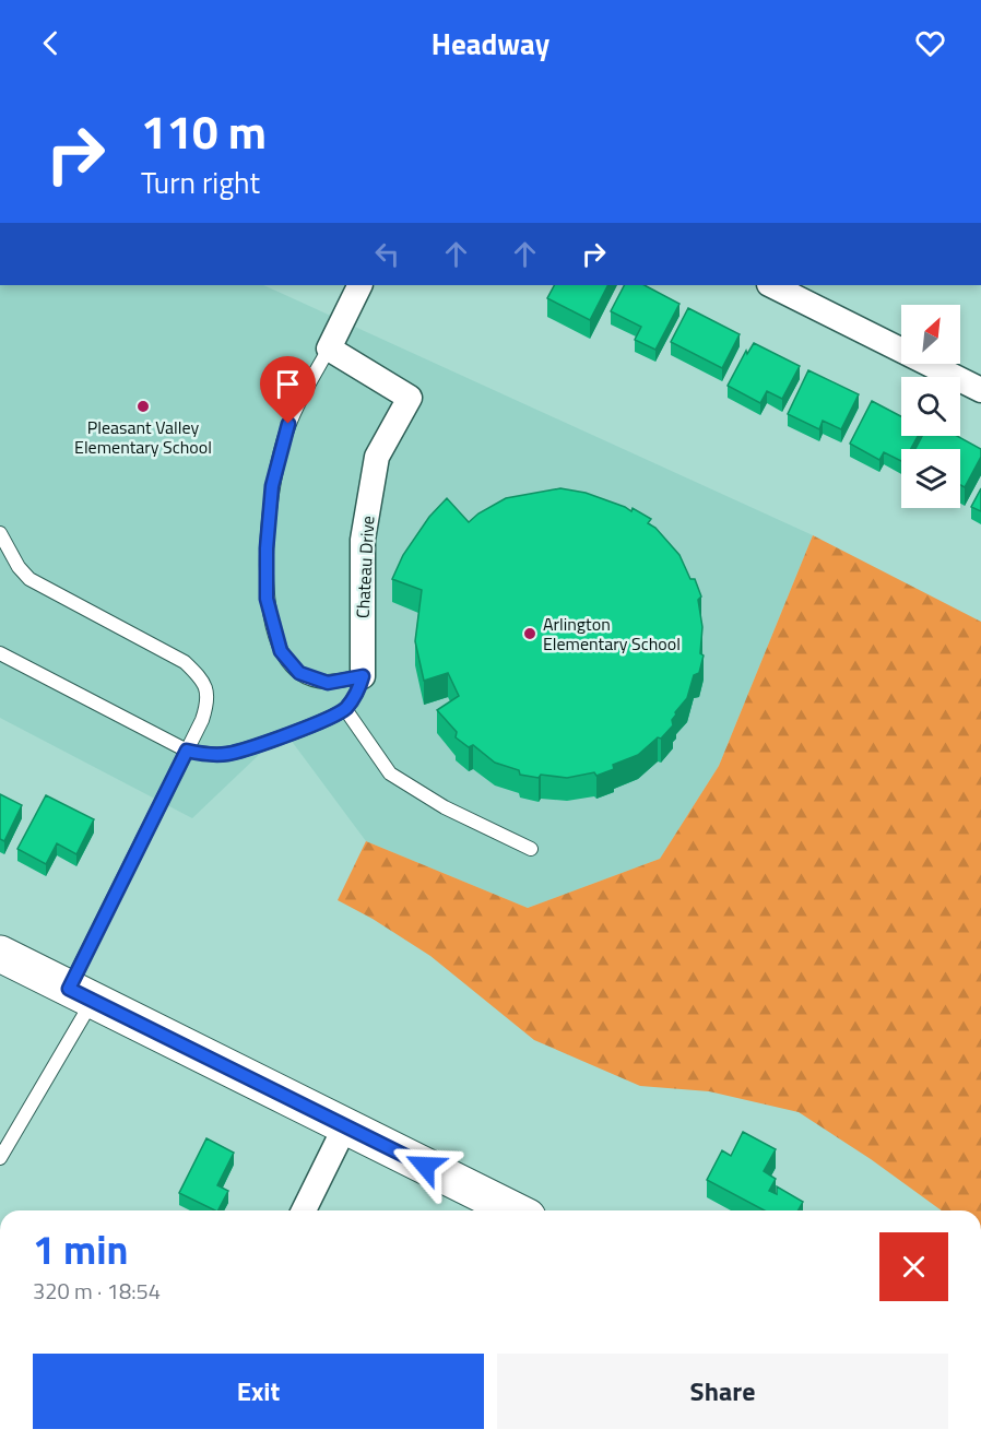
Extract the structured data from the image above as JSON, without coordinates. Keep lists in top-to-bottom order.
{
  "streets": {
    "street": ["Chateau Drive"]
  },
  "places": ["Pleasant Valley Elementary School", "Arlington Elementary School"],
  "north": "top right",
  "page": {
    "header": "Headway",
    "turn": ["110 m", "Turn right"],
    "heading": ["1 min", "320 m · 18:54"],
    "buttons": ["Exit", "Share"]
  }
}
